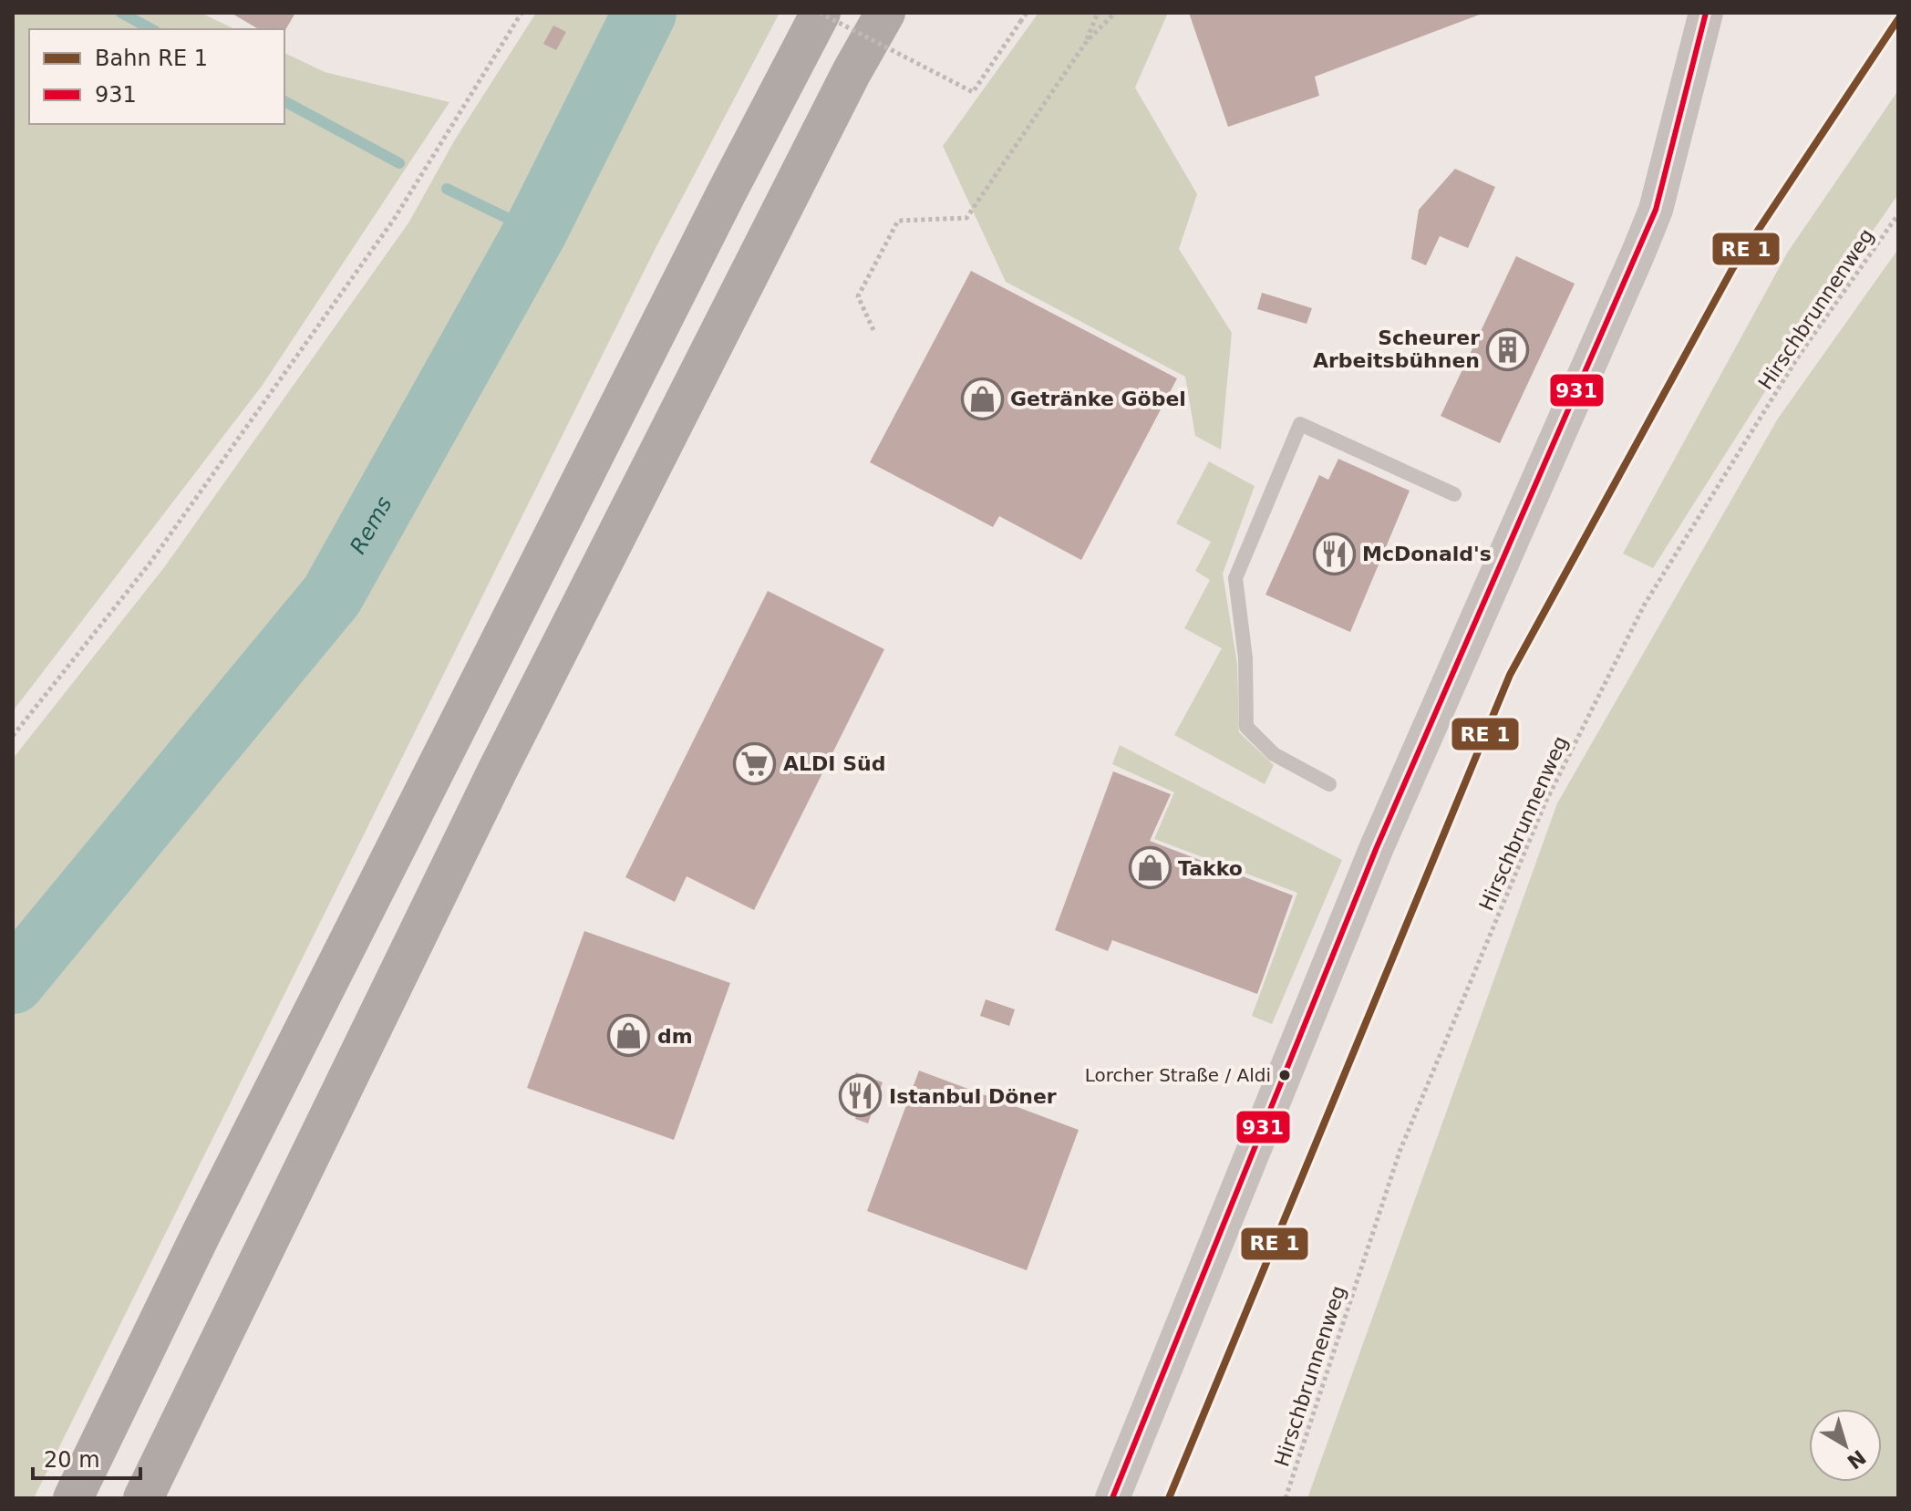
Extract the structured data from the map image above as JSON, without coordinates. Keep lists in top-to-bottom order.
{
  "streets": {
    "path": ["Hirschbrunnenweg"]
  },
  "water": ["Rems"],
  "places": {
    "building": ["Scheurer Arbeitsbühnen"],
    "shop": ["Getränke Göbel", "Takko", "dm"],
    "restaurant": ["McDonald's", "Istanbul Döner"],
    "supermarket": ["ALDI Süd"],
    "other": ["Lorcher Straße / Aldi"]
  },
  "lines": ["transit line 931"],
  "legend": ["Bahn RE 1", "931"],
  "scale_bar": "20 m",
  "north": "bottom right"
}
